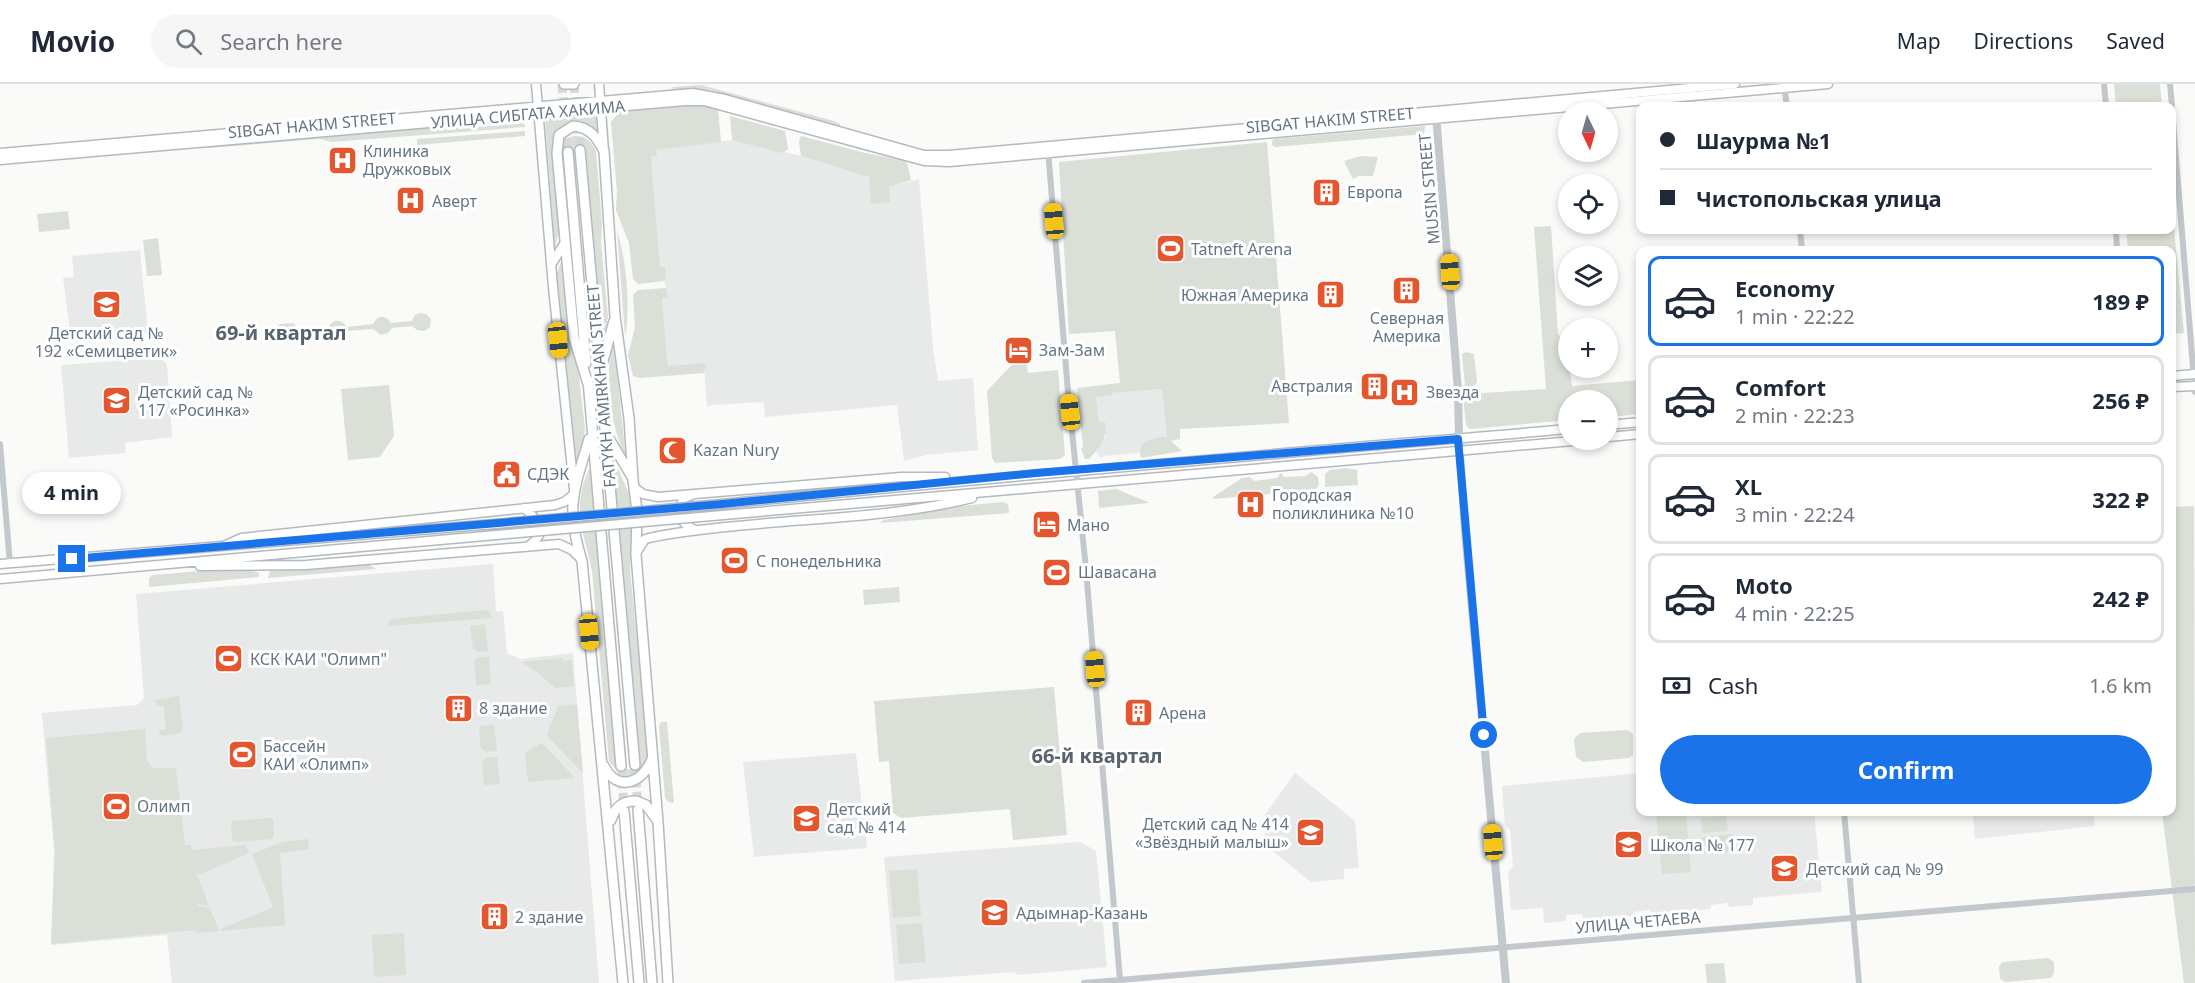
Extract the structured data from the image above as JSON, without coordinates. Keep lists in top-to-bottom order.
{
  "streets": {
    "main road": ["УЛИЦА СИБГАТА ХАКИМА", "SIBGAT HAKIM STREET", "FATYKH AMIRKHAN STREET"],
    "street": ["MUSIN STREET", "УЛИЦА ЧЕТАЕВА"]
  },
  "crossings": [
    ["УЛИЦА СИБГАТА ХАКИМА", "SIBGAT HAKIM STREET"],
    ["SIBGAT HAKIM STREET", "MUSIN STREET"],
    ["MUSIN STREET", "УЛИЦА ЧЕТАЕВА"]
  ],
  "districts": ["69-й квартал", "66-й квартал"],
  "places": {
    "hospital": [
      "Клиника Дружковых",
      "Аверт",
      "Звезда",
      "Городская поликлиника №10"
    ],
    "building": [
      "Европа",
      "Северная Америка",
      "Южная Америка",
      "Австралия",
      "8 здание",
      "Арена",
      "2 здание"
    ],
    "sports": [
      "Tatneft Arena",
      "С понедельника",
      "Шавасана",
      "КСК КАИ \"Олимп\"",
      "Бассейн КАИ «Олимп»",
      "Олимп"
    ],
    "school or university": [
      "Детский сад № 192 «Семицветик»",
      "Детский сад № 117 «Росинка»",
      "Детский сад № 414",
      "Детский сад № 414 «Звёздный малыш»",
      "Школа № 177",
      "Детский сад № 99",
      "Адымнар-Казань"
    ],
    "hotel": ["Зам-Зам", "Мано"],
    "mosque": ["Kazan Nury"],
    "public building": ["СДЭК"]
  },
  "north": "bottom",
  "page": {
    "header": "Movio",
    "search": "Search here",
    "nav": ["Map", "Directions", "Saved"],
    "map_buttons": ["+", "−"],
    "banner": ["Шаурма №1", "Чистопольская улица"],
    "list": [
      {
        "name": "Economy",
        "note": "1 min · 22:22",
        "value": "189 ₽"
      },
      {
        "name": "Comfort",
        "note": "2 min · 22:23",
        "value": "256 ₽"
      },
      {
        "name": "XL",
        "note": "3 min · 22:24",
        "value": "322 ₽"
      },
      {
        "name": "Moto",
        "note": "4 min · 22:25",
        "value": "242 ₽"
      }
    ],
    "bubble": "4 min",
    "pay": ["Cash", "1.6 km"],
    "buttons": "Confirm"
  }
}
